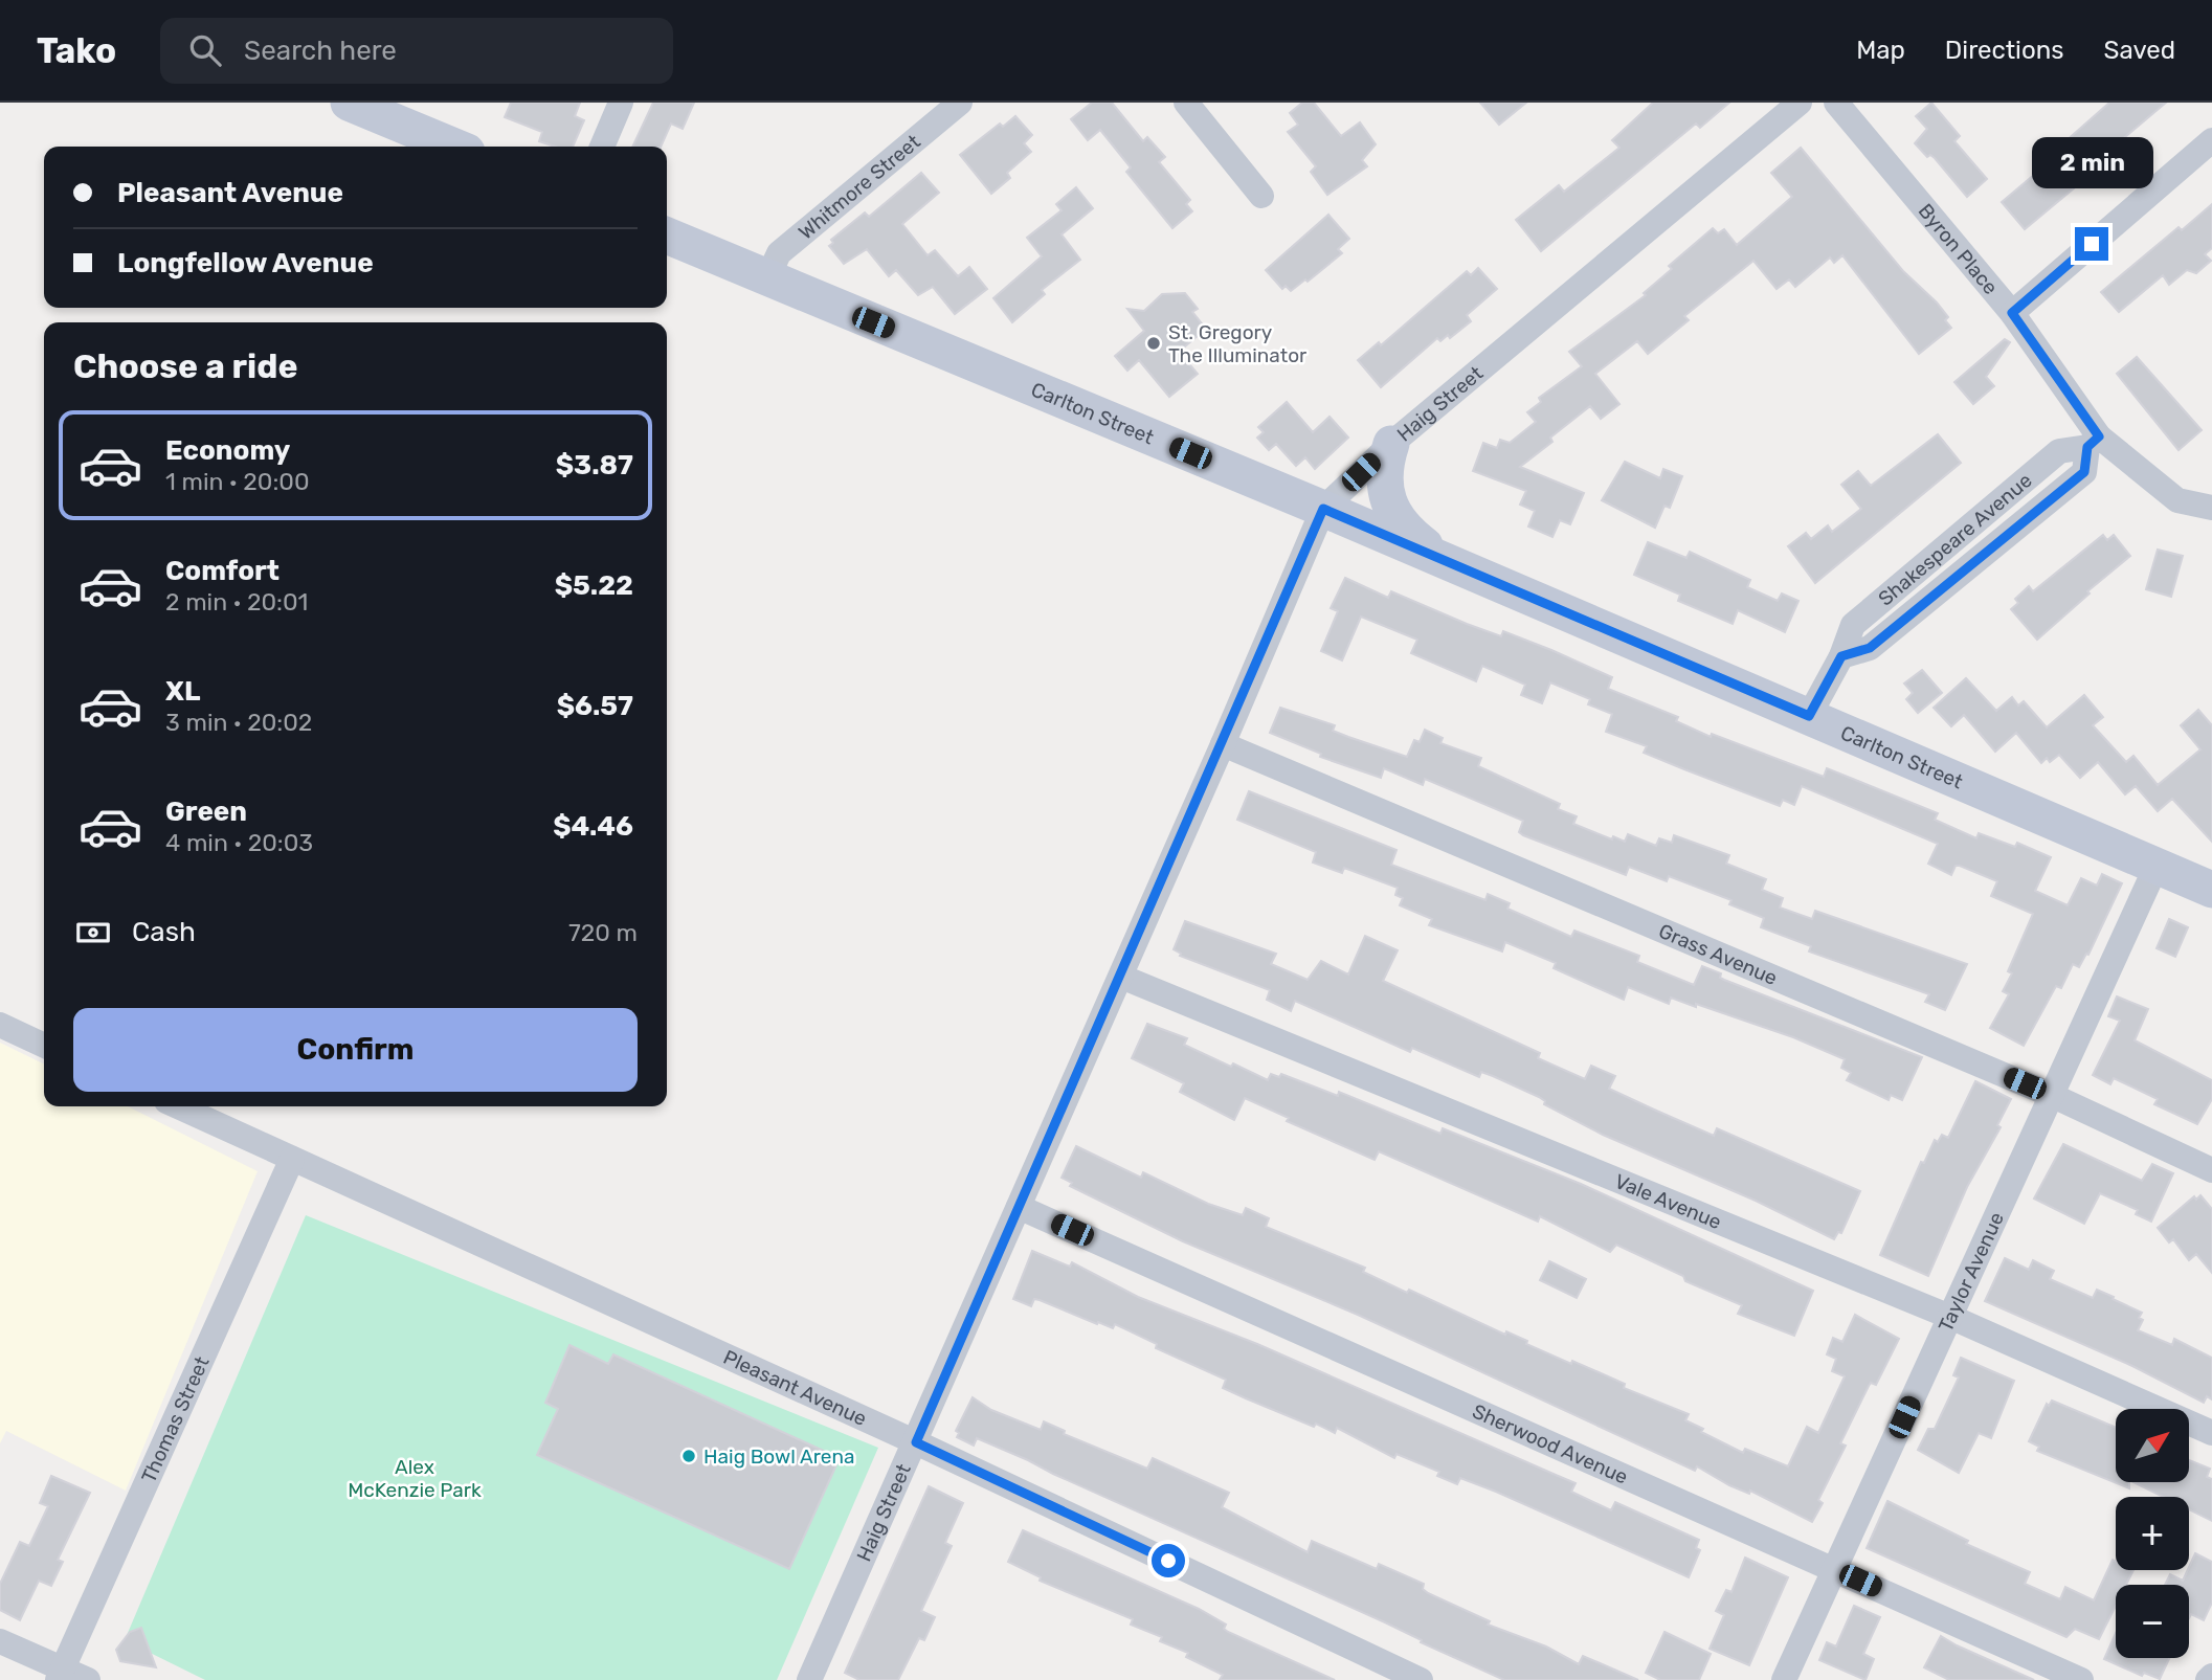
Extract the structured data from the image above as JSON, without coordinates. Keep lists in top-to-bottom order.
{
  "streets": {
    "main road": ["Carlton Street"],
    "street": [
      "Whitmore Street",
      "Byron Place",
      "Haig Street",
      "Shakespeare Avenue",
      "Grass Avenue",
      "Vale Avenue",
      "Taylor Avenue",
      "Pleasant Avenue",
      "Thomas Street",
      "Sherwood Avenue"
    ]
  },
  "crossings": [
    ["Whitmore Street", "Carlton Street"],
    ["Byron Place", "Shakespeare Avenue"],
    ["Haig Street", "Carlton Street"],
    ["Haig Street", "Grass Avenue"],
    ["Haig Street", "Vale Avenue"],
    ["Haig Street", "Pleasant Avenue"],
    ["Haig Street", "Sherwood Avenue"],
    ["Carlton Street", "Shakespeare Avenue"],
    ["Carlton Street", "Taylor Avenue"],
    ["Grass Avenue", "Taylor Avenue"],
    ["Vale Avenue", "Taylor Avenue"],
    ["Taylor Avenue", "Sherwood Avenue"],
    ["Pleasant Avenue", "Thomas Street"]
  ],
  "parks": ["Alex McKenzie Park"],
  "places": ["St. Gregory The Illuminator", "Haig Bowl Arena"],
  "north": "top right",
  "page": {
    "header": "Tako",
    "search": "Search here",
    "nav": ["Map", "Directions", "Saved"],
    "bubble": "2 min",
    "banner": ["Pleasant Avenue", "Longfellow Avenue"],
    "heading": "Choose a ride",
    "list": [
      {
        "name": "Economy",
        "note": "1 min · 20:00",
        "value": "$3.87"
      },
      {
        "name": "Comfort",
        "note": "2 min · 20:01",
        "value": "$5.22"
      },
      {
        "name": "XL",
        "note": "3 min · 20:02",
        "value": "$6.57"
      },
      {
        "name": "Green",
        "note": "4 min · 20:03",
        "value": "$4.46"
      }
    ],
    "pay": ["Cash", "720 m"],
    "buttons": "Confirm",
    "map_buttons": ["+", "−"]
  }
}
